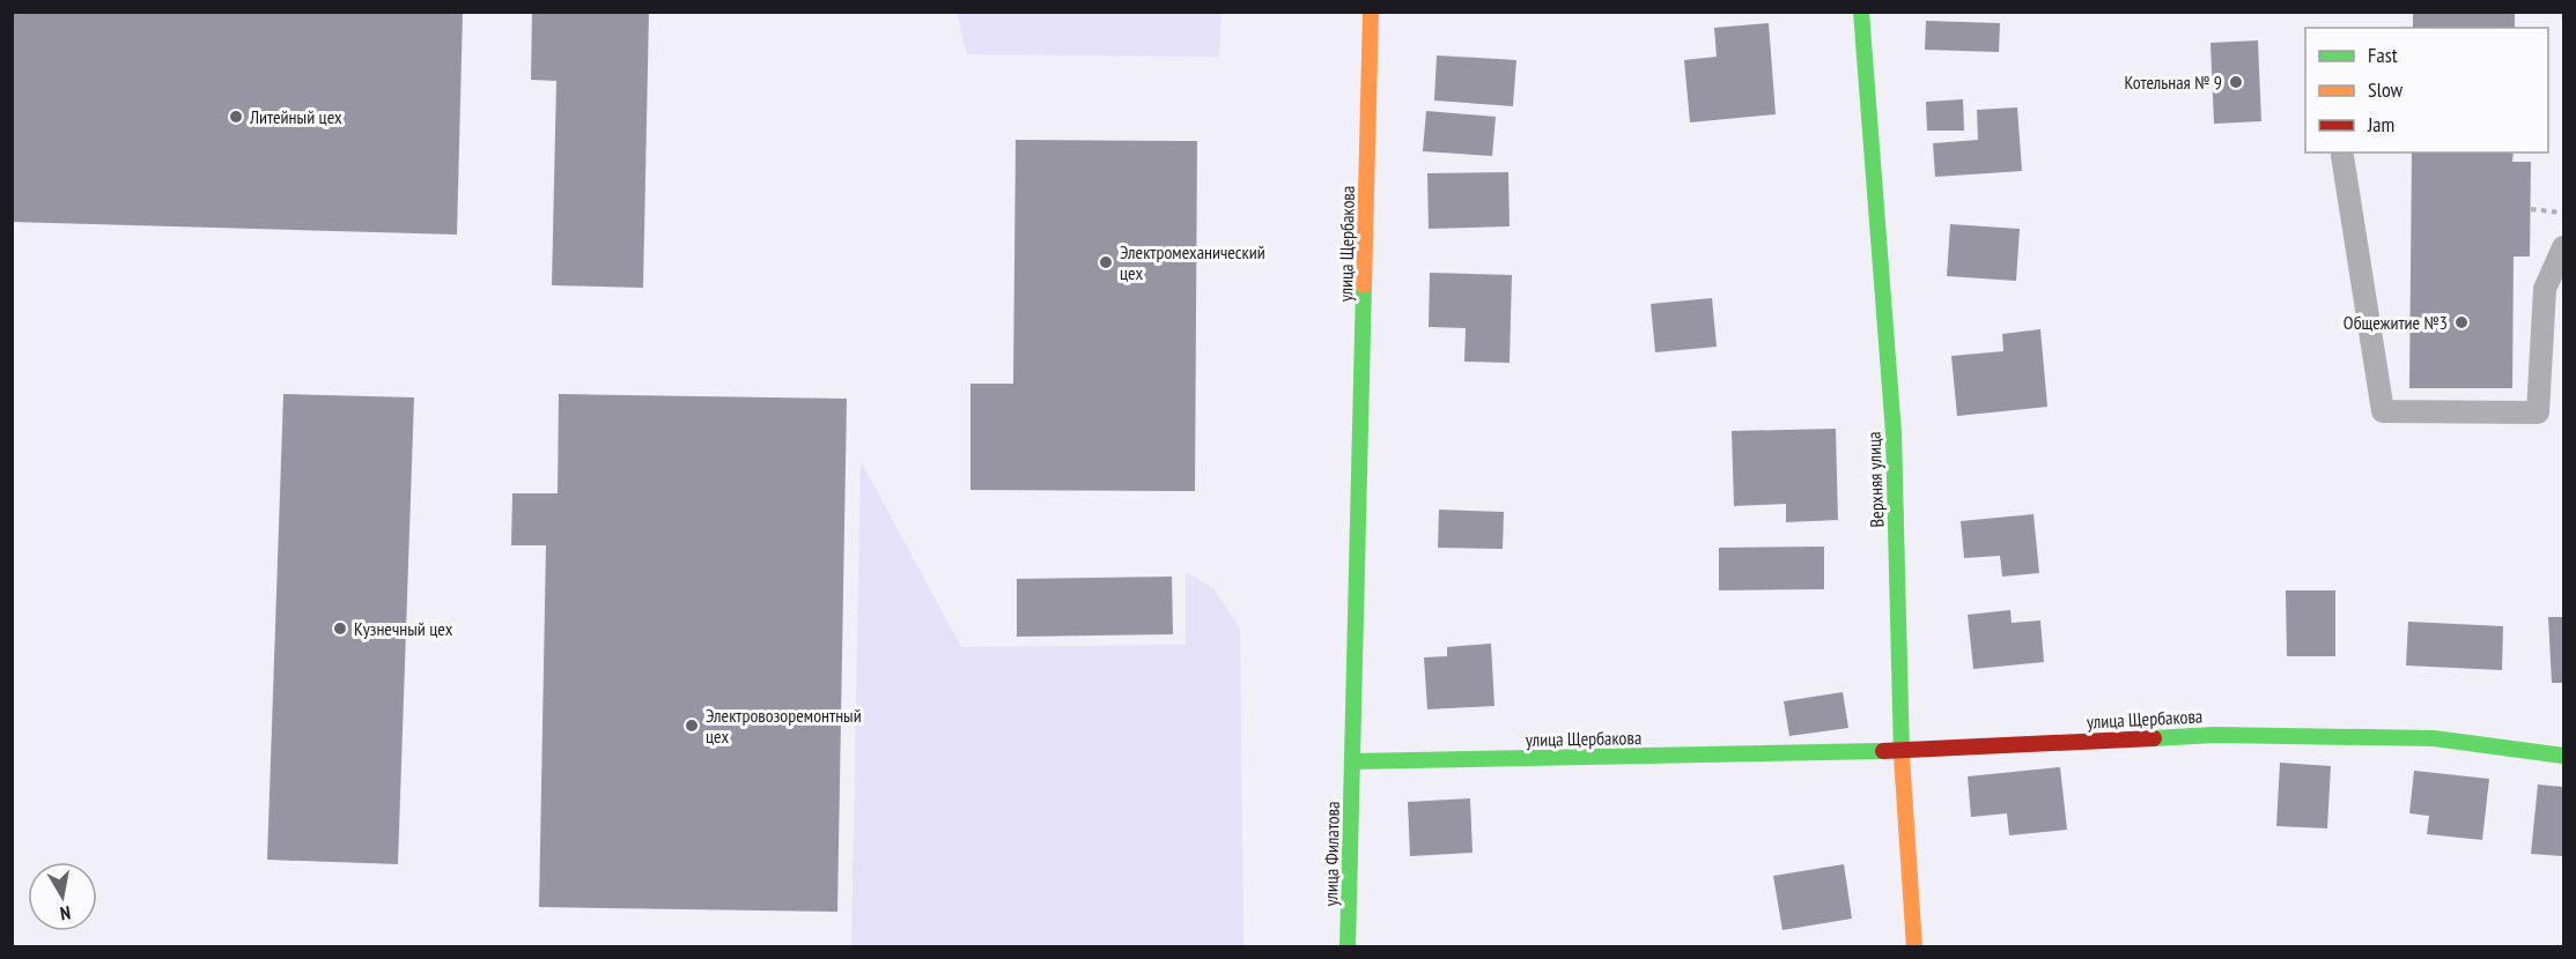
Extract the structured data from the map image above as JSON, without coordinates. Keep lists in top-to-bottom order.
{
  "streets": {
    "street": ["улица Щербакова", "Верхняя улица", "улица Филатова"]
  },
  "crossings": [
    ["улица Щербакова", "Верхняя улица"],
    ["улица Щербакова", "улица Филатова"]
  ],
  "places": [
    "Котельная № 9",
    "Литейный цех",
    "Электромеханический цех",
    "Общежитие №3",
    "Кузнечный цех",
    "Электровозоремонтный цех"
  ],
  "legend": ["Fast", "Slow", "Jam"],
  "north": "bottom"
}
